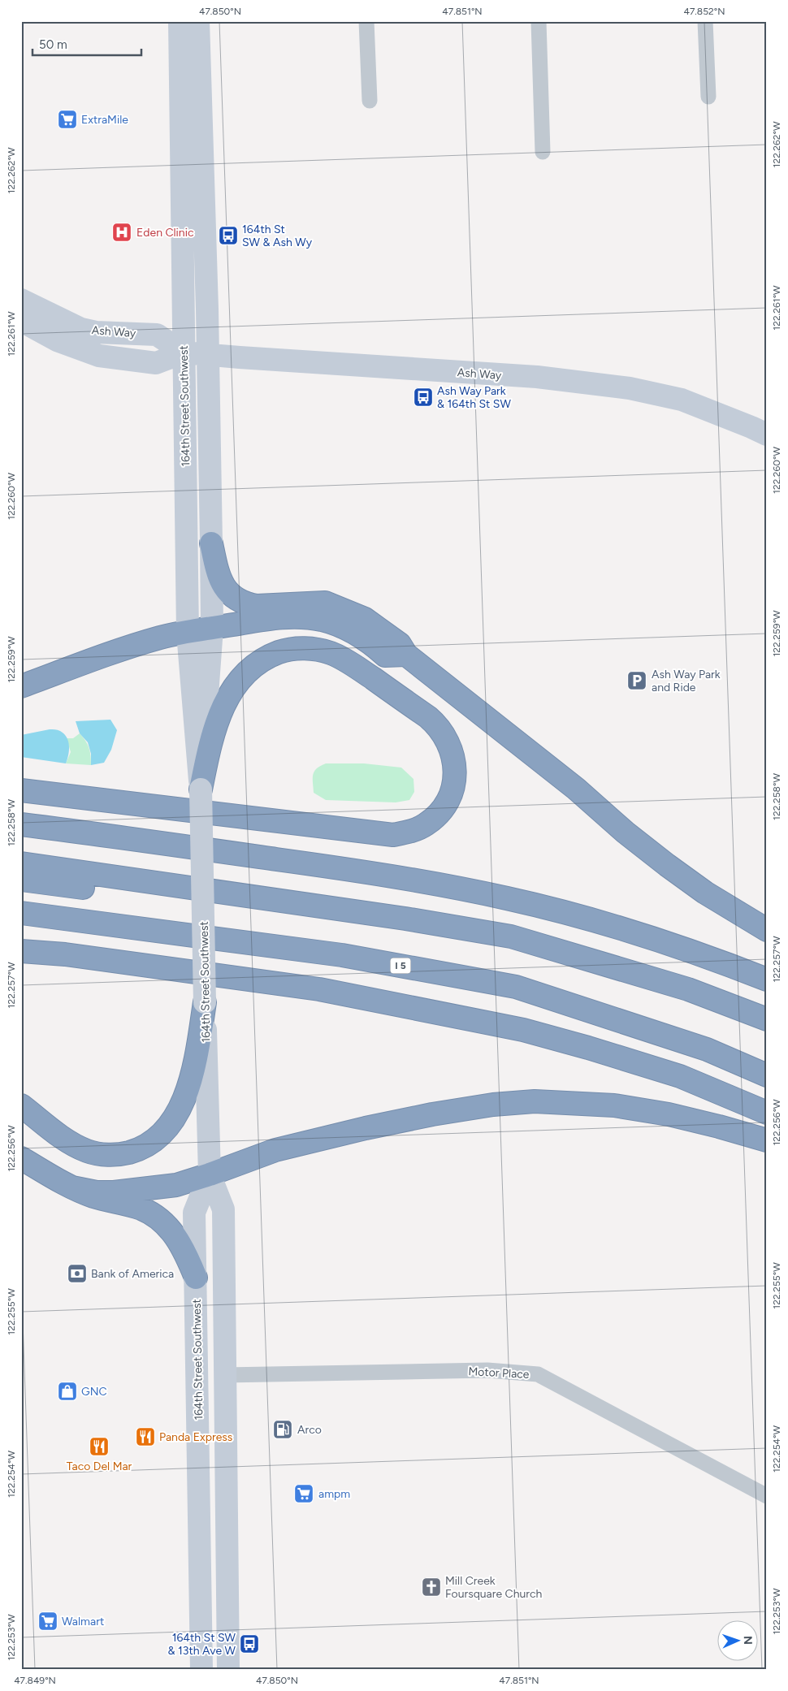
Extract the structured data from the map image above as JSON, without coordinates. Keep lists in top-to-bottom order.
{
  "streets": {
    "highway": ["I 5"],
    "main road": ["Ash Way", "164th Street Southwest"],
    "street": ["Motor Place"]
  },
  "crossings": [
    ["Ash Way", "164th Street Southwest"],
    ["164th Street Southwest", "Motor Place"]
  ],
  "places": {
    "supermarket": ["ExtraMile", "ampm", "Walmart"],
    "hospital": ["Eden Clinic"],
    "bus stop": ["164th St SW & Ash Wy", "Ash Way Park & 164th St SW", "164th St SW & 13th Ave W"],
    "parking": ["Ash Way Park and Ride"],
    "bank": ["Bank of America"],
    "shop": ["GNC"],
    "fuel station": ["Arco"],
    "restaurant": ["Panda Express", "Taco Del Mar"],
    "church": ["Mill Creek Foursquare Church"]
  },
  "scale_bar": "50 m",
  "north": "right",
  "coordinates": [
    "47.850°N",
    "47.851°N",
    "47.852°N",
    "122.262°W",
    "122.261°W",
    "122.260°W",
    "122.259°W",
    "122.258°W",
    "122.257°W",
    "122.256°W",
    "122.255°W",
    "122.254°W",
    "122.253°W",
    "47.849°N"
  ]
}
